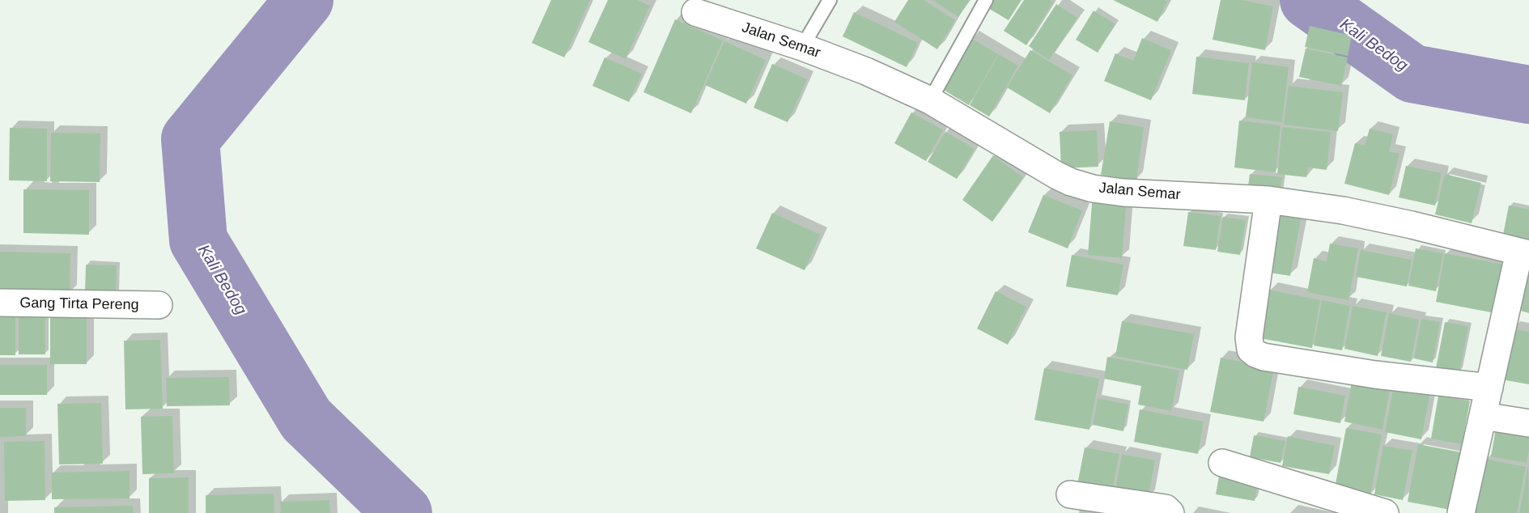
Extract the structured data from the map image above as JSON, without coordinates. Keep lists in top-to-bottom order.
{
  "streets": {
    "street": ["Jalan Semar", "Gang Tirta Pereng"]
  },
  "water": ["Kali Bedog"]
}
